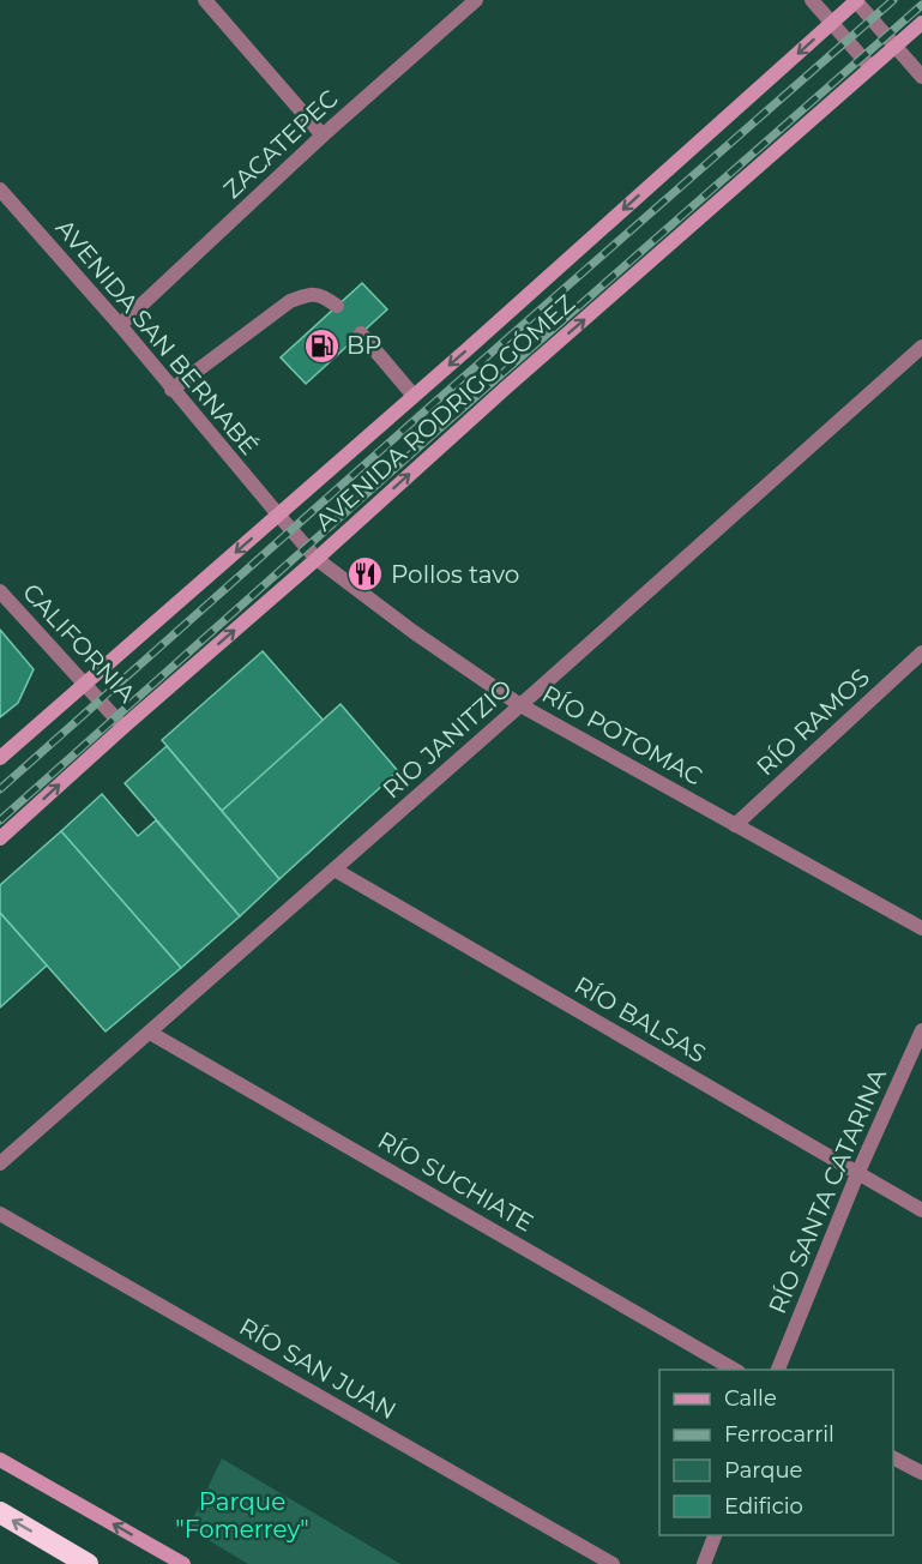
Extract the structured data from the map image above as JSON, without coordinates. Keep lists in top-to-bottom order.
{
  "streets": {
    "main road": ["AVENIDA RODRIGO GÓMEZ"],
    "street": [
      "ZACATEPEC",
      "AVENIDA SAN BERNABÉ",
      "CALIFORNIA",
      "RÍO RAMOS",
      "RÍO POTOMAC",
      "RIO JANITZIO",
      "RÍO BALSAS",
      "RÍO SUCHIATE",
      "RÍO SANTA CATARINA",
      "RÍO SAN JUAN"
    ]
  },
  "crossings": [
    ["ZACATEPEC", "AVENIDA SAN BERNABÉ"],
    ["AVENIDA SAN BERNABÉ", "AVENIDA RODRIGO GÓMEZ"],
    ["AVENIDA SAN BERNABÉ", "RÍO POTOMAC"],
    ["AVENIDA RODRIGO GÓMEZ", "CALIFORNIA"],
    ["AVENIDA RODRIGO GÓMEZ", "RÍO POTOMAC"],
    ["RÍO RAMOS", "RÍO POTOMAC"],
    ["RÍO POTOMAC", "RIO JANITZIO"],
    ["RIO JANITZIO", "RÍO BALSAS"],
    ["RIO JANITZIO", "RÍO SUCHIATE"],
    ["RÍO BALSAS", "RÍO SANTA CATARINA"]
  ],
  "parks": ["Parque \"Fomerrey\""],
  "places": {
    "fuel station": ["BP"],
    "restaurant": ["Pollos tavo"]
  },
  "legend": [
    "Calle",
    "Ferrocarril",
    "Parque",
    "Edificio"
  ]
}
